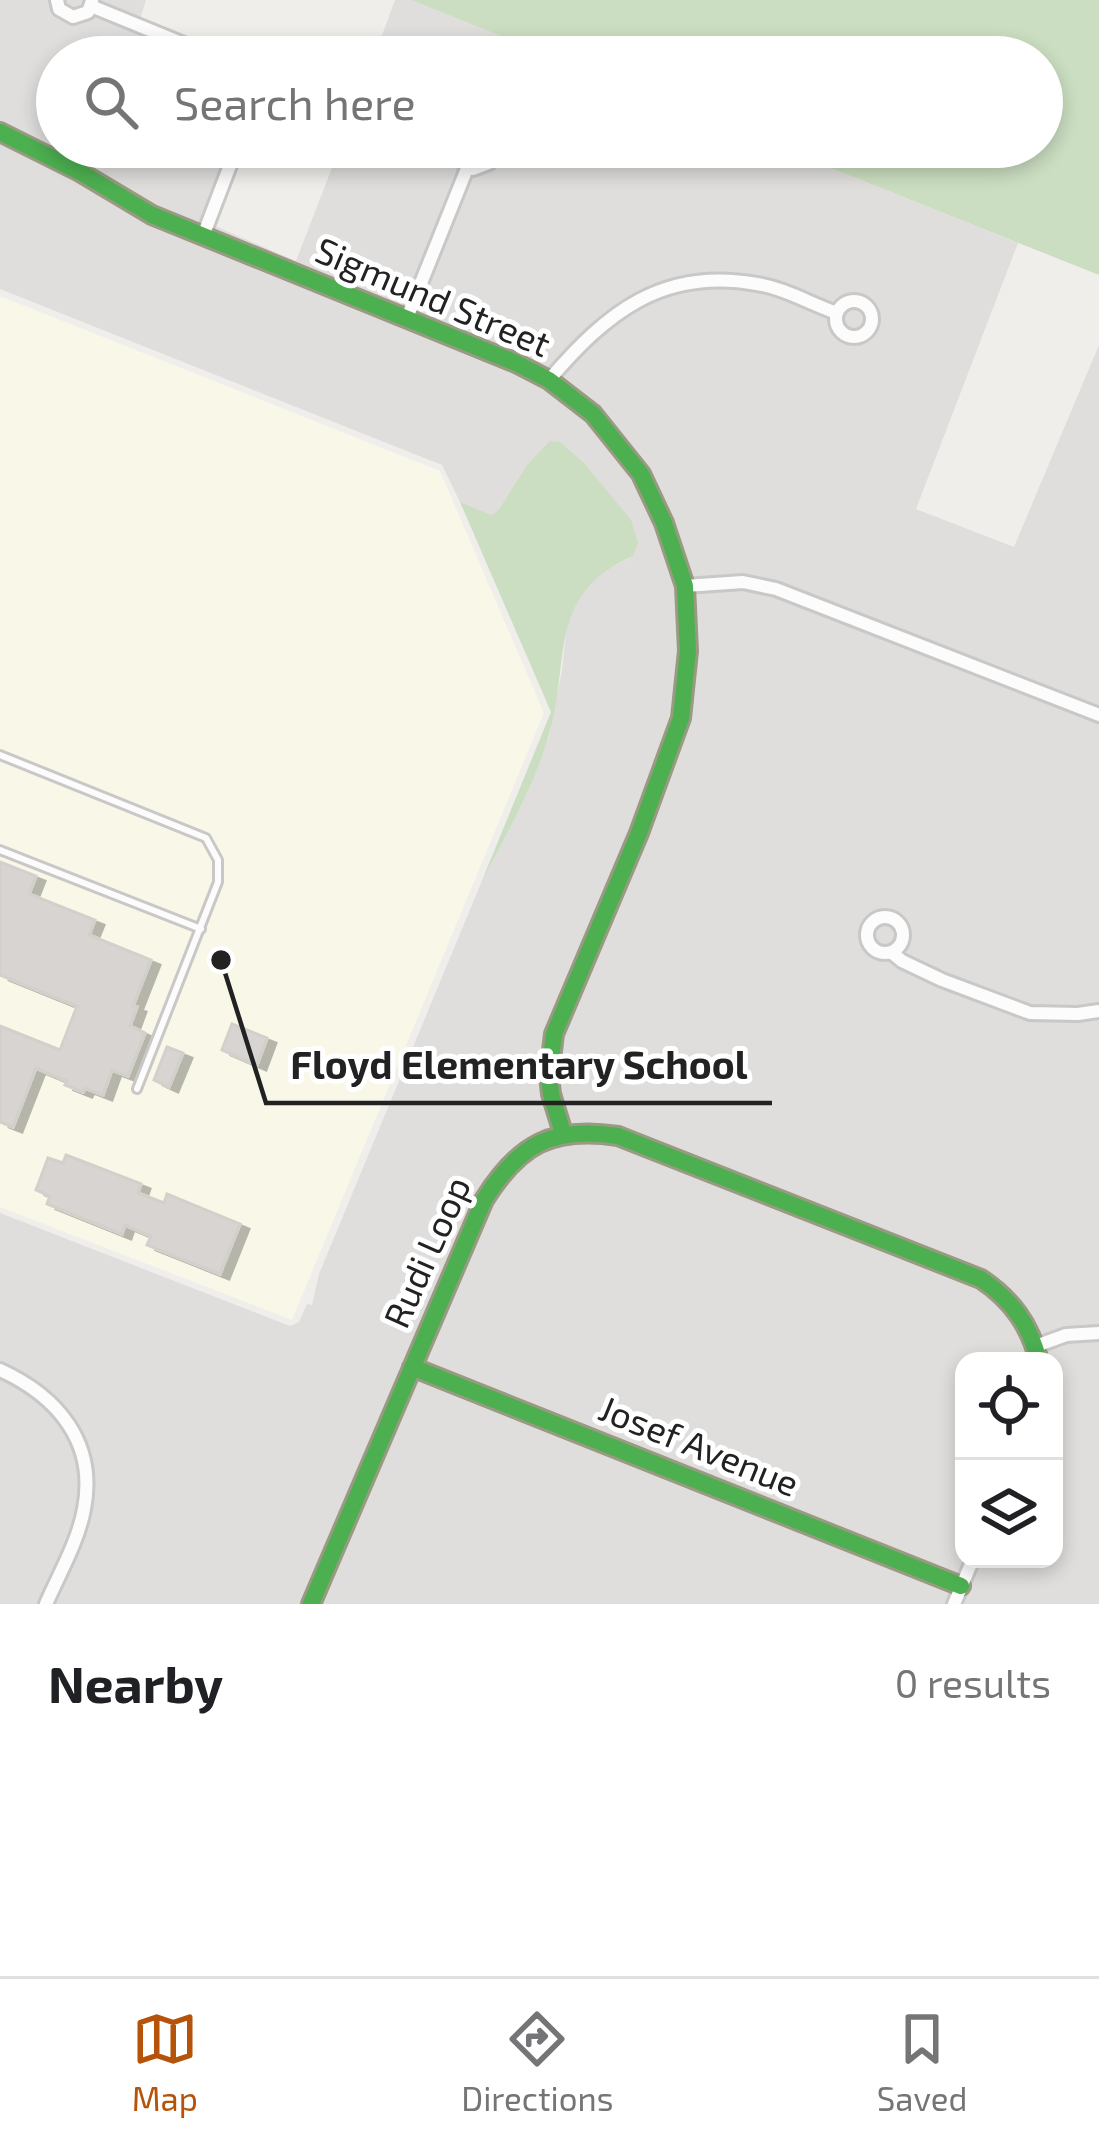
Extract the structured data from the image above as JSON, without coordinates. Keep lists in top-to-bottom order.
{
  "streets": {
    "street": ["Sigmund Street", "Rudi Loop", "Josef Avenue"]
  },
  "crossings": [
    ["Sigmund Street", "Rudi Loop"],
    ["Rudi Loop", "Josef Avenue"]
  ],
  "places": ["Floyd Elementary School"],
  "page": {
    "search": "Search here",
    "heading": ["Nearby", "0 results"],
    "nav": ["Map", "Directions", "Saved"]
  }
}
